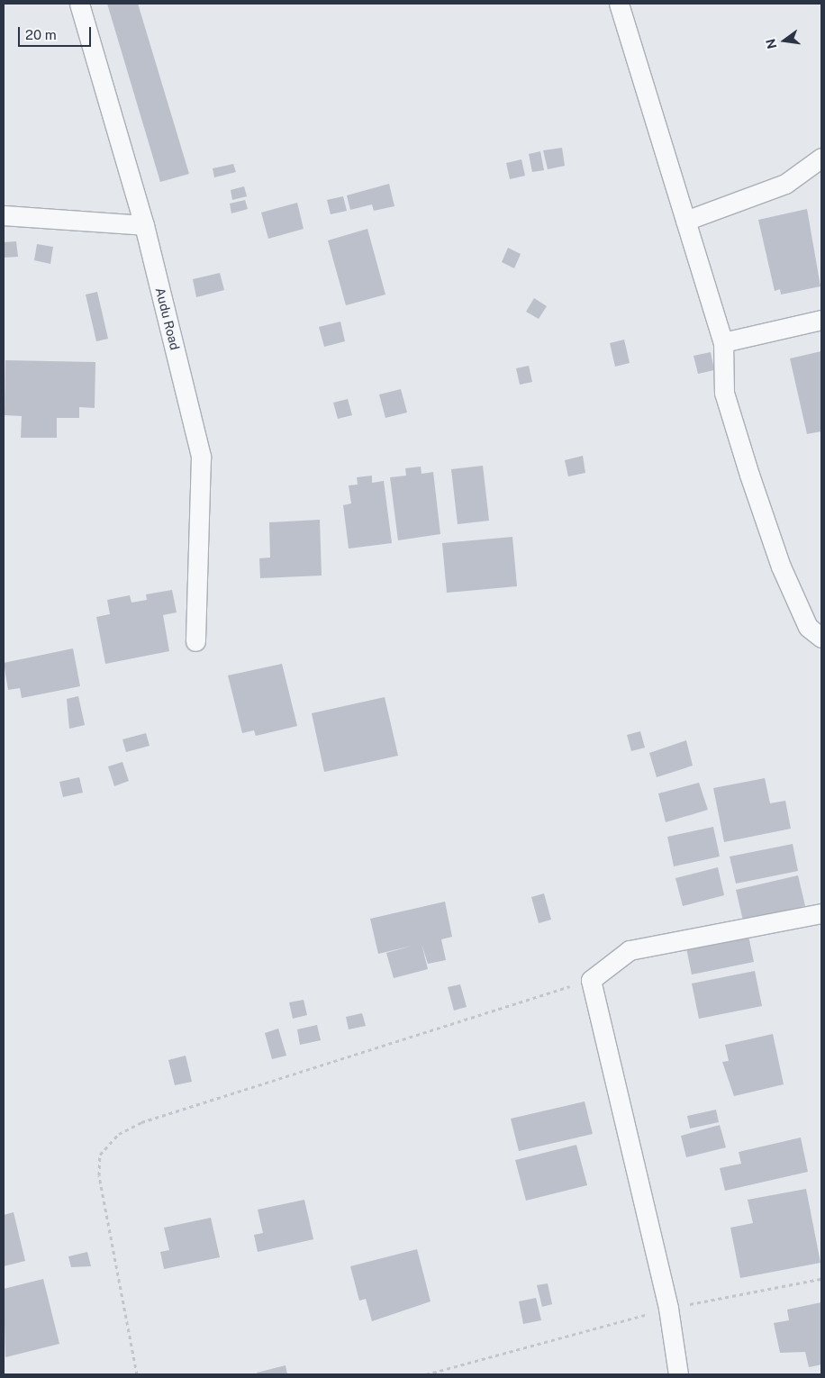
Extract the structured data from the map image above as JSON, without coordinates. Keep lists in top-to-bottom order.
{
  "streets": {
    "street": ["Audu Road"]
  },
  "scale_bar": "20 m",
  "north": "left"
}
